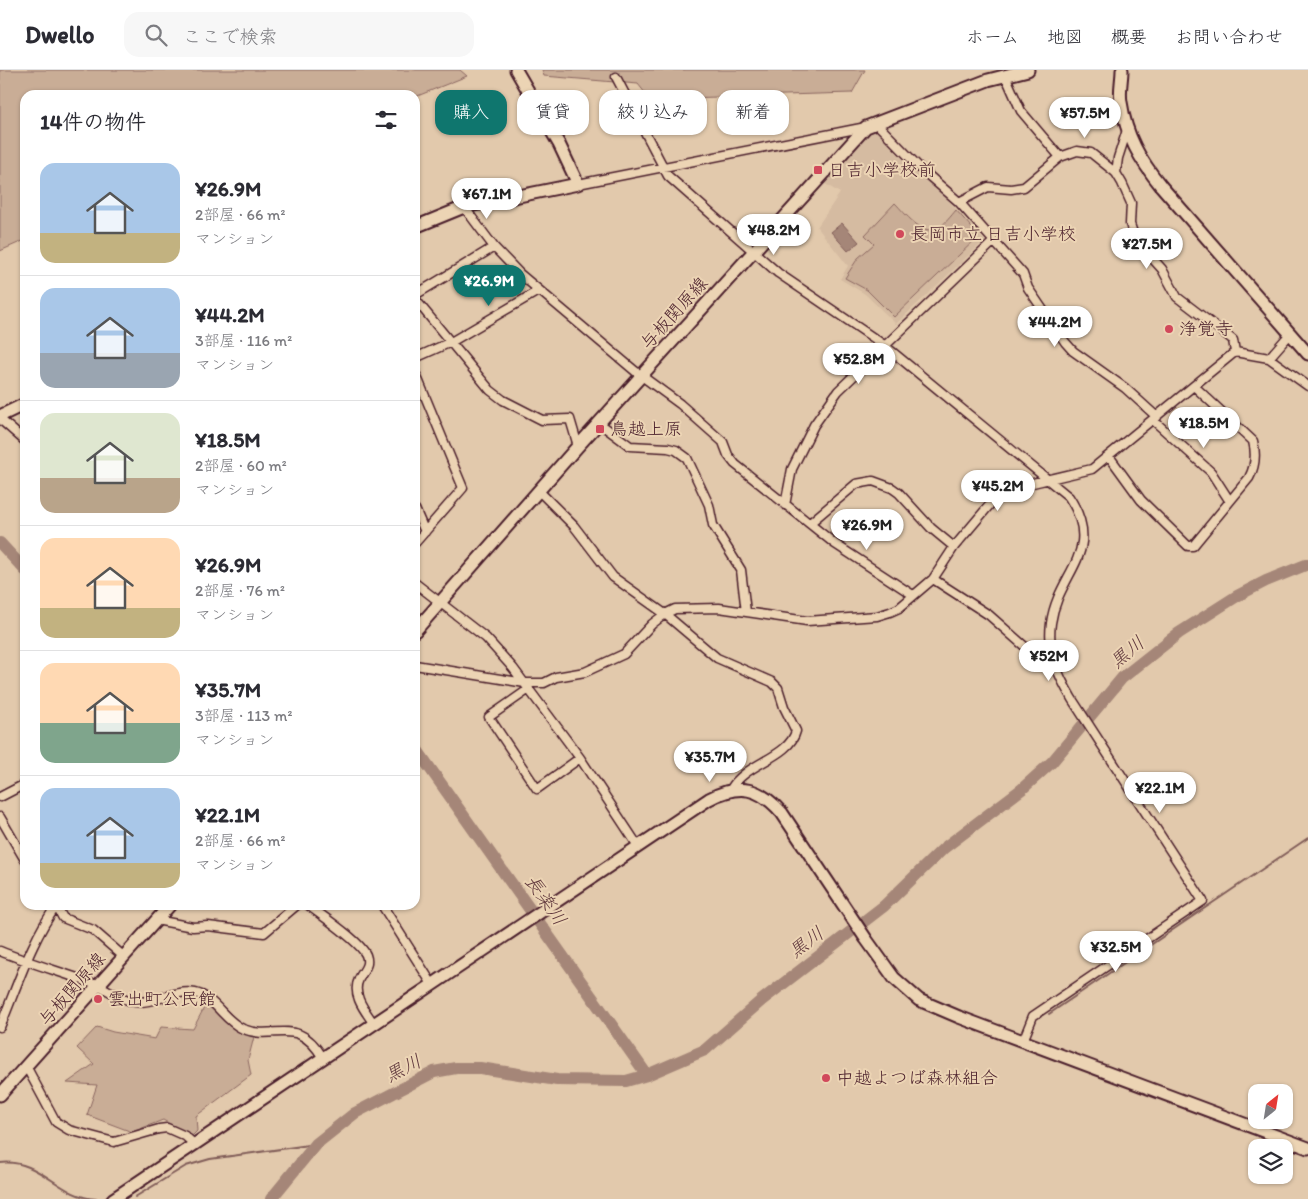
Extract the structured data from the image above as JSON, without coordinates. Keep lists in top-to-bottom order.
{
  "streets": {
    "street": ["与板関原線"]
  },
  "water": ["黒川", "長楽川"],
  "places": {
    "transit": ["日吉小学校前", "鳥越上原"],
    "other": [
      "長岡市立 日吉小学校",
      "浄覚寺",
      "雲出町公民館",
      "中越よつば森林組合"
    ]
  },
  "north": "top right",
  "page": {
    "header": "Dwello",
    "search": "ここで検索",
    "nav": [
      "ホーム",
      "地図",
      "概要",
      "お問い合わせ"
    ],
    "chip": [
      "購入",
      "賃貸",
      "絞り込み",
      "新着"
    ],
    "heading": "14件の物件",
    "price": [
      "¥57.5M",
      "¥67.1M",
      "¥48.2M",
      "¥27.5M",
      "¥26.9M",
      "¥44.2M",
      "¥52.8M",
      "¥18.5M",
      "¥45.2M",
      "¥26.9M",
      "¥52M",
      "¥35.7M",
      "¥22.1M",
      "¥32.5M"
    ],
    "list": [
      {
        "name": "¥26.9M",
        "note": "2部屋 · 66 m² · マンション"
      },
      {
        "name": "¥44.2M",
        "note": "3部屋 · 116 m² · マンション"
      },
      {
        "name": "¥18.5M",
        "note": "2部屋 · 60 m² · マンション"
      },
      {
        "name": "¥26.9M",
        "note": "2部屋 · 76 m² · マンション"
      },
      {
        "name": "¥35.7M",
        "note": "3部屋 · 113 m² · マンション"
      },
      {
        "name": "¥22.1M",
        "note": "2部屋 · 66 m² · マンション"
      }
    ]
  }
}
